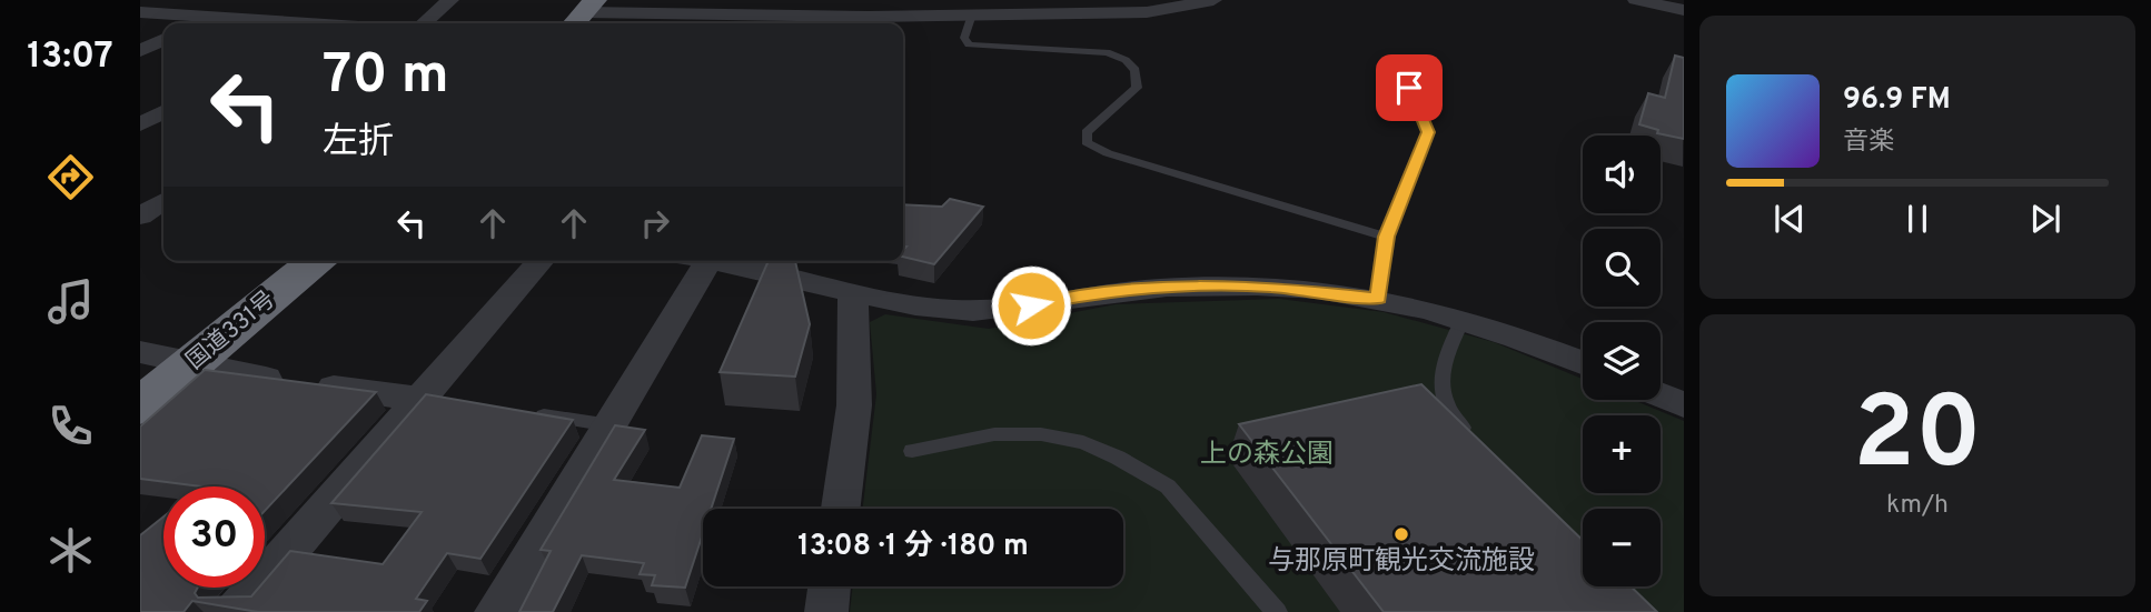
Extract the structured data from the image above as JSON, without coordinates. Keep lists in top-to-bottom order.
{
  "streets": {
    "highway": ["国道331号"]
  },
  "parks": ["上の森公園"],
  "places": ["与那原町観光交流施設"],
  "page": {
    "tabs": "13:07",
    "turn": ["70 m", "左折"],
    "song": ["96.9 FM", "音楽"],
    "map_buttons": ["+", "−"],
    "tile": ["20", "km/h"],
    "limit": "30",
    "trip": "13:08 · 1 分 · 180 m"
  }
}
